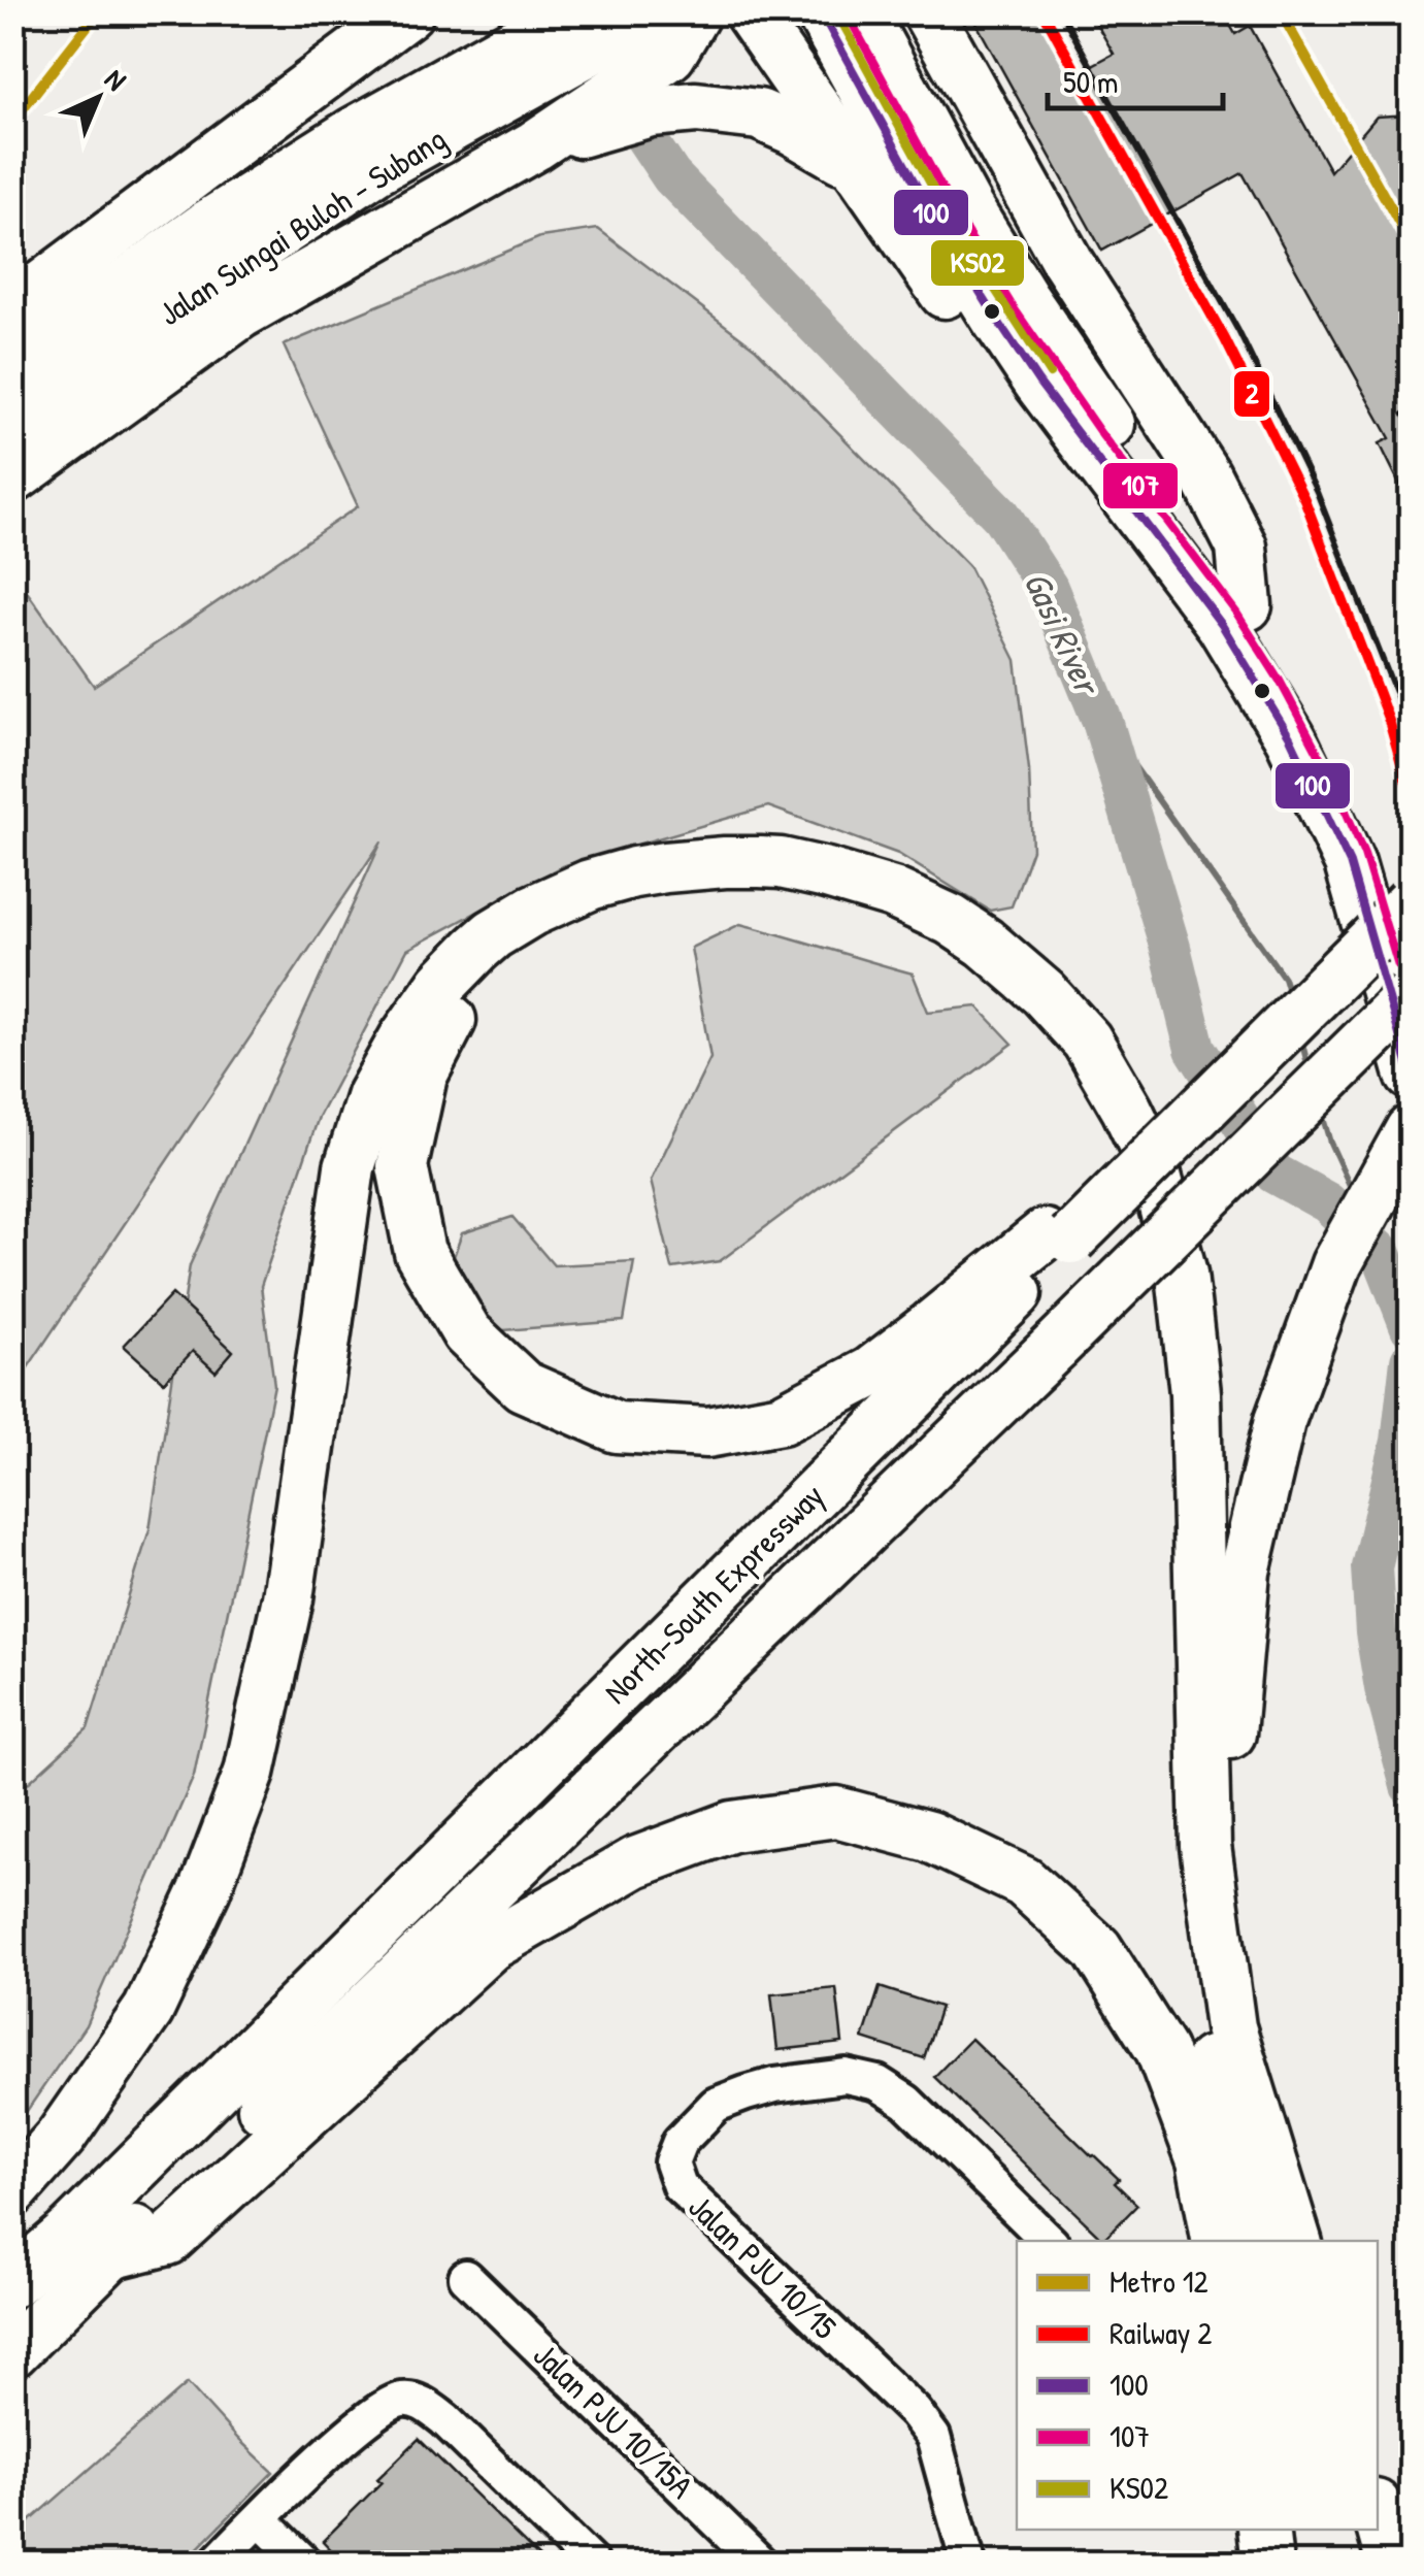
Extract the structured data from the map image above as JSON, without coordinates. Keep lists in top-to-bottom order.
{
  "streets": {
    "highway": ["Jalan Sungai Buloh - Subang", "North–South Expressway"],
    "street": ["Jalan PJU 10/15", "Jalan PJU 10/15A"]
  },
  "water": ["Gasi River"],
  "lines": [
    "metro line 12",
    "rail line 2",
    "transit line 100",
    "transit line KS02",
    "transit line 107"
  ],
  "legend": [
    "Metro 12",
    "Railway 2",
    "100",
    "107",
    "KS02"
  ],
  "scale_bar": "50 m",
  "north": "top right"
}
